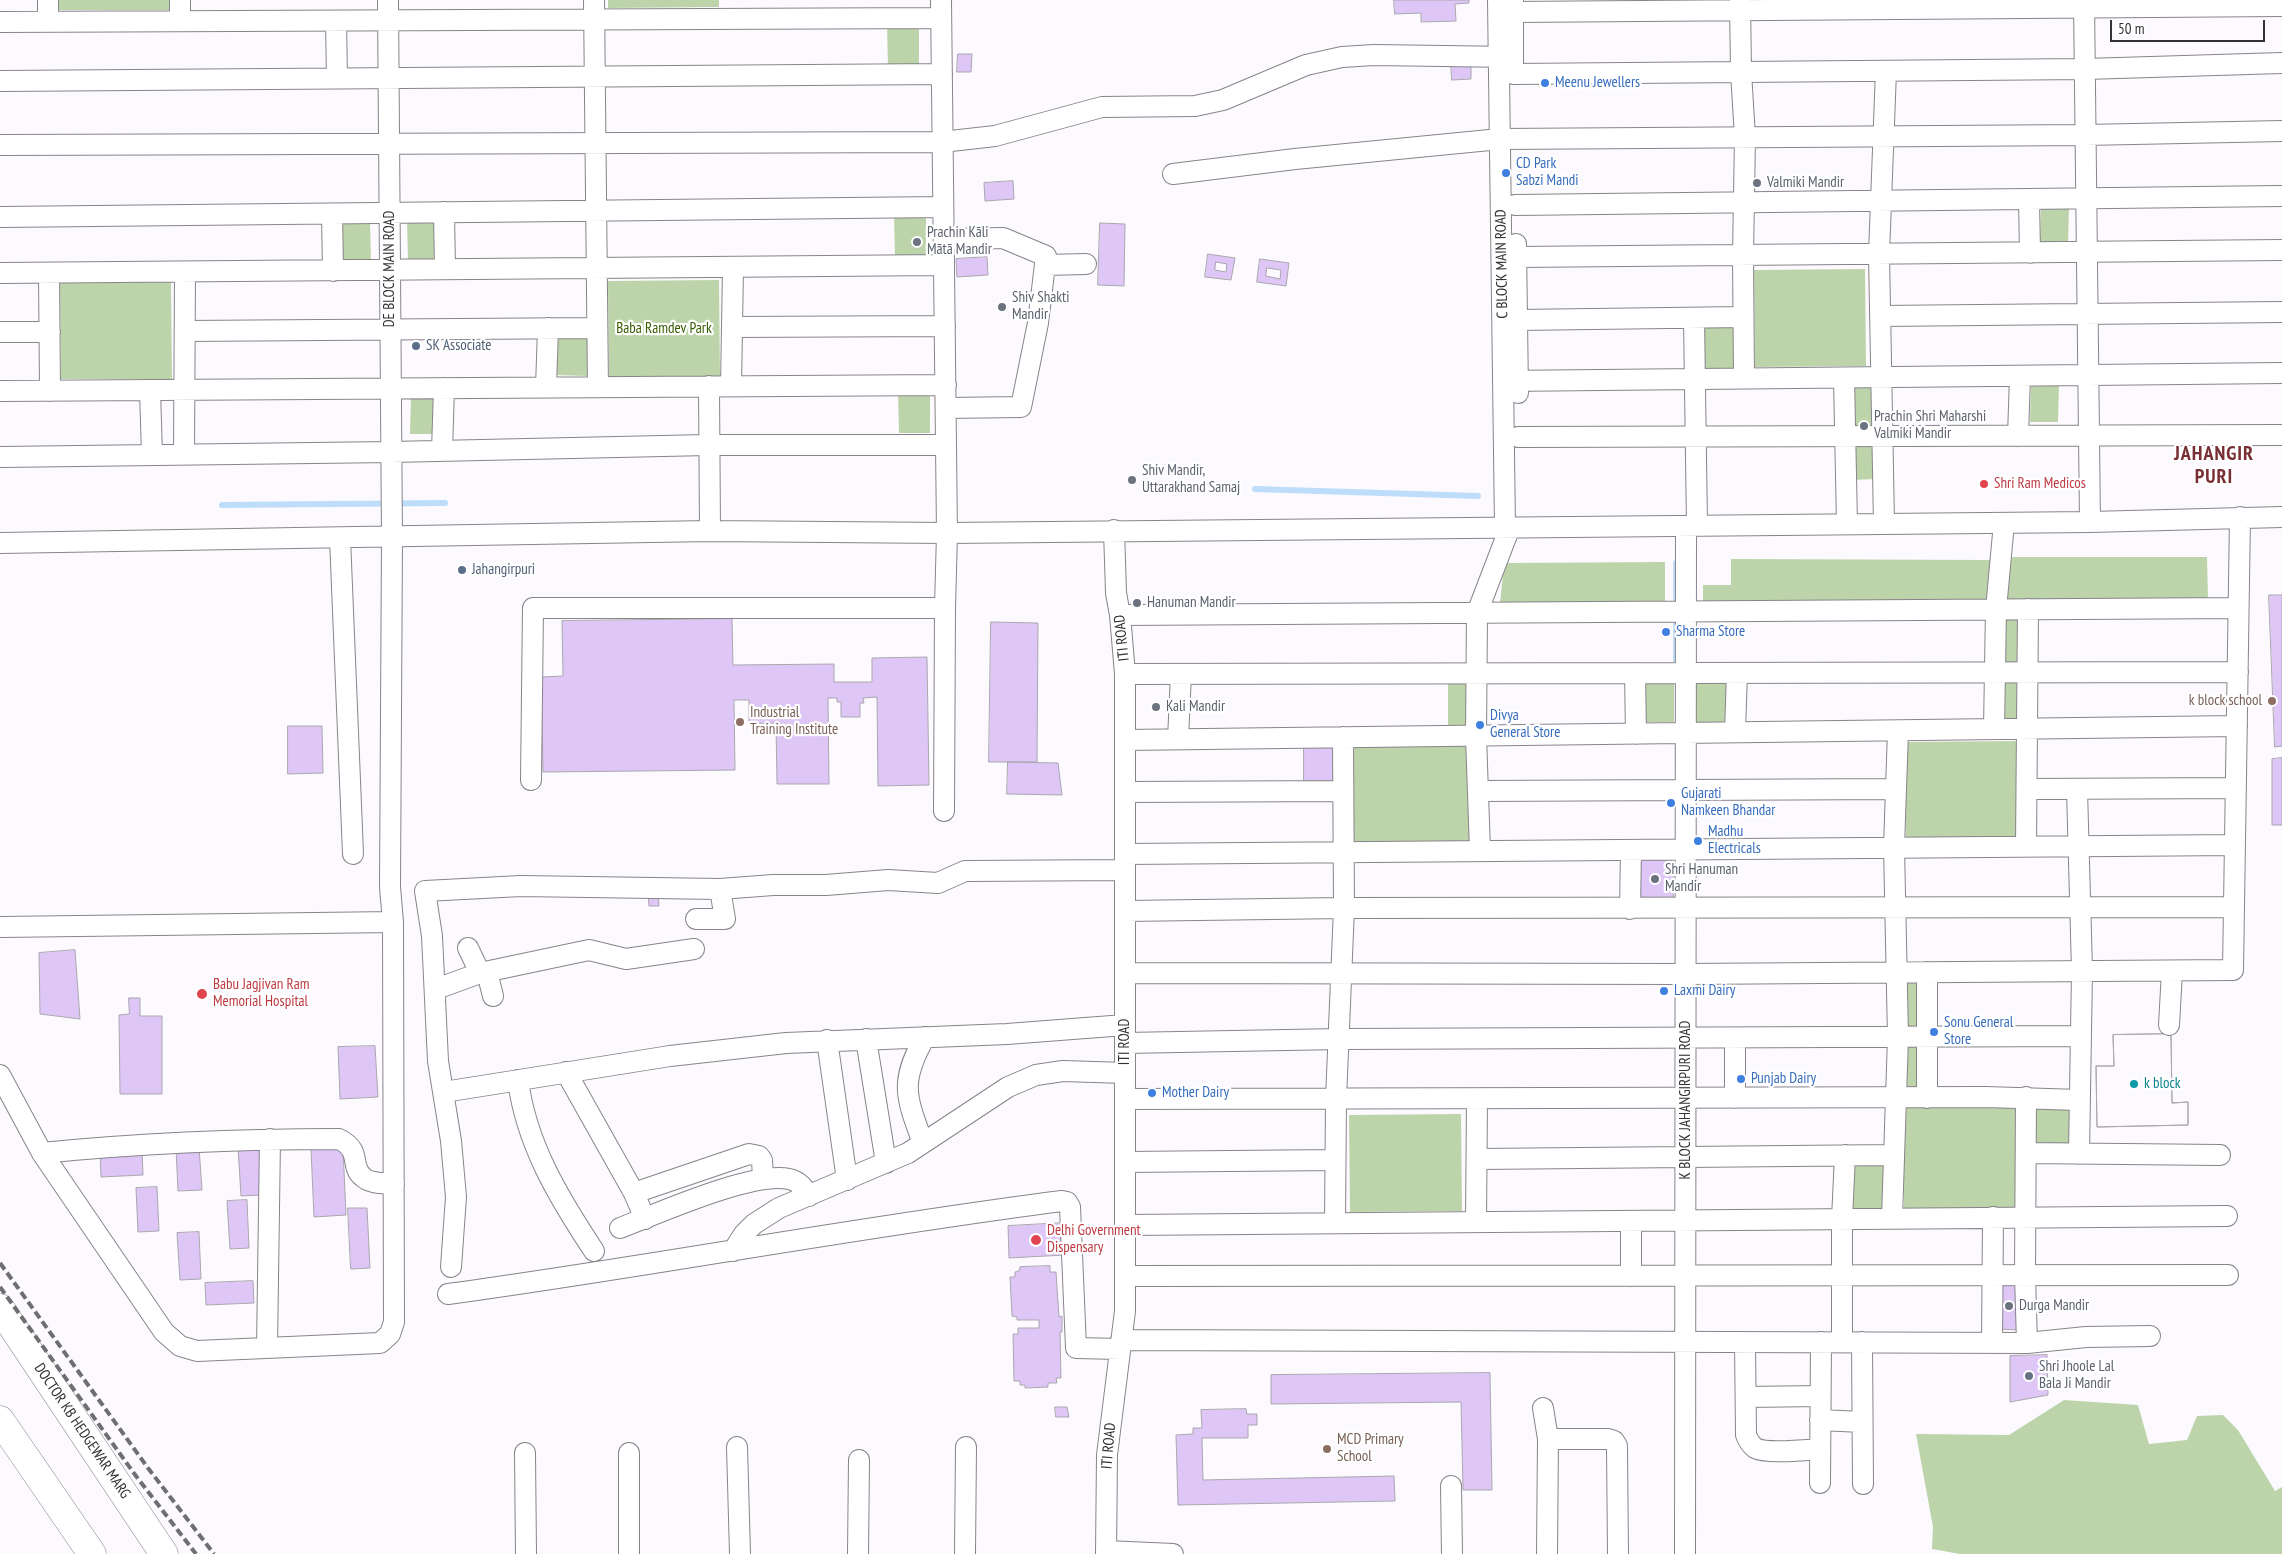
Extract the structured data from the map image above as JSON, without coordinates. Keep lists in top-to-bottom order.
{
  "streets": {
    "highway": ["DOCTOR KB HEDGEWAR MARG"],
    "street": [
      "C BLOCK MAIN ROAD",
      "DE BLOCK MAIN ROAD",
      "ITI ROAD",
      "K BLOCK JAHANGIRPURI ROAD"
    ]
  },
  "districts": ["JAHANGIR PURI"],
  "parks": ["Baba Ramdev Park"],
  "places": [
    "Meenu Jewellers",
    "CD Park Sabzi Mandi",
    "Valmiki Mandir",
    "Prachin Kāli Mātā Mandir",
    "Shiv Shakti Mandir",
    "SK Associate",
    "Prachin Shri Maharshi Valmiki Mandir",
    "Shiv Mandir, Uttarakhand Samaj",
    "Shri Ram Medicos",
    "Jahangirpuri",
    "Hanuman Mandir",
    "Sharma Store",
    "k block school",
    "Kali Mandir",
    "Industrial Training Institute",
    "Divya General Store",
    "Gujarati Namkeen Bhandar",
    "Madhu Electricals",
    "Shri Hanuman Mandir",
    "Laxmi Dairy",
    "Babu Jagjivan Ram Memorial Hospital",
    "Sonu General Store",
    "Punjab Dairy",
    "k block",
    "Mother Dairy",
    "Delhi Government Dispensary",
    "Durga Mandir",
    "Shri Jhoole Lal Bala Ji Mandir",
    "MCD Primary School"
  ],
  "scale_bar": "50 m"
}
